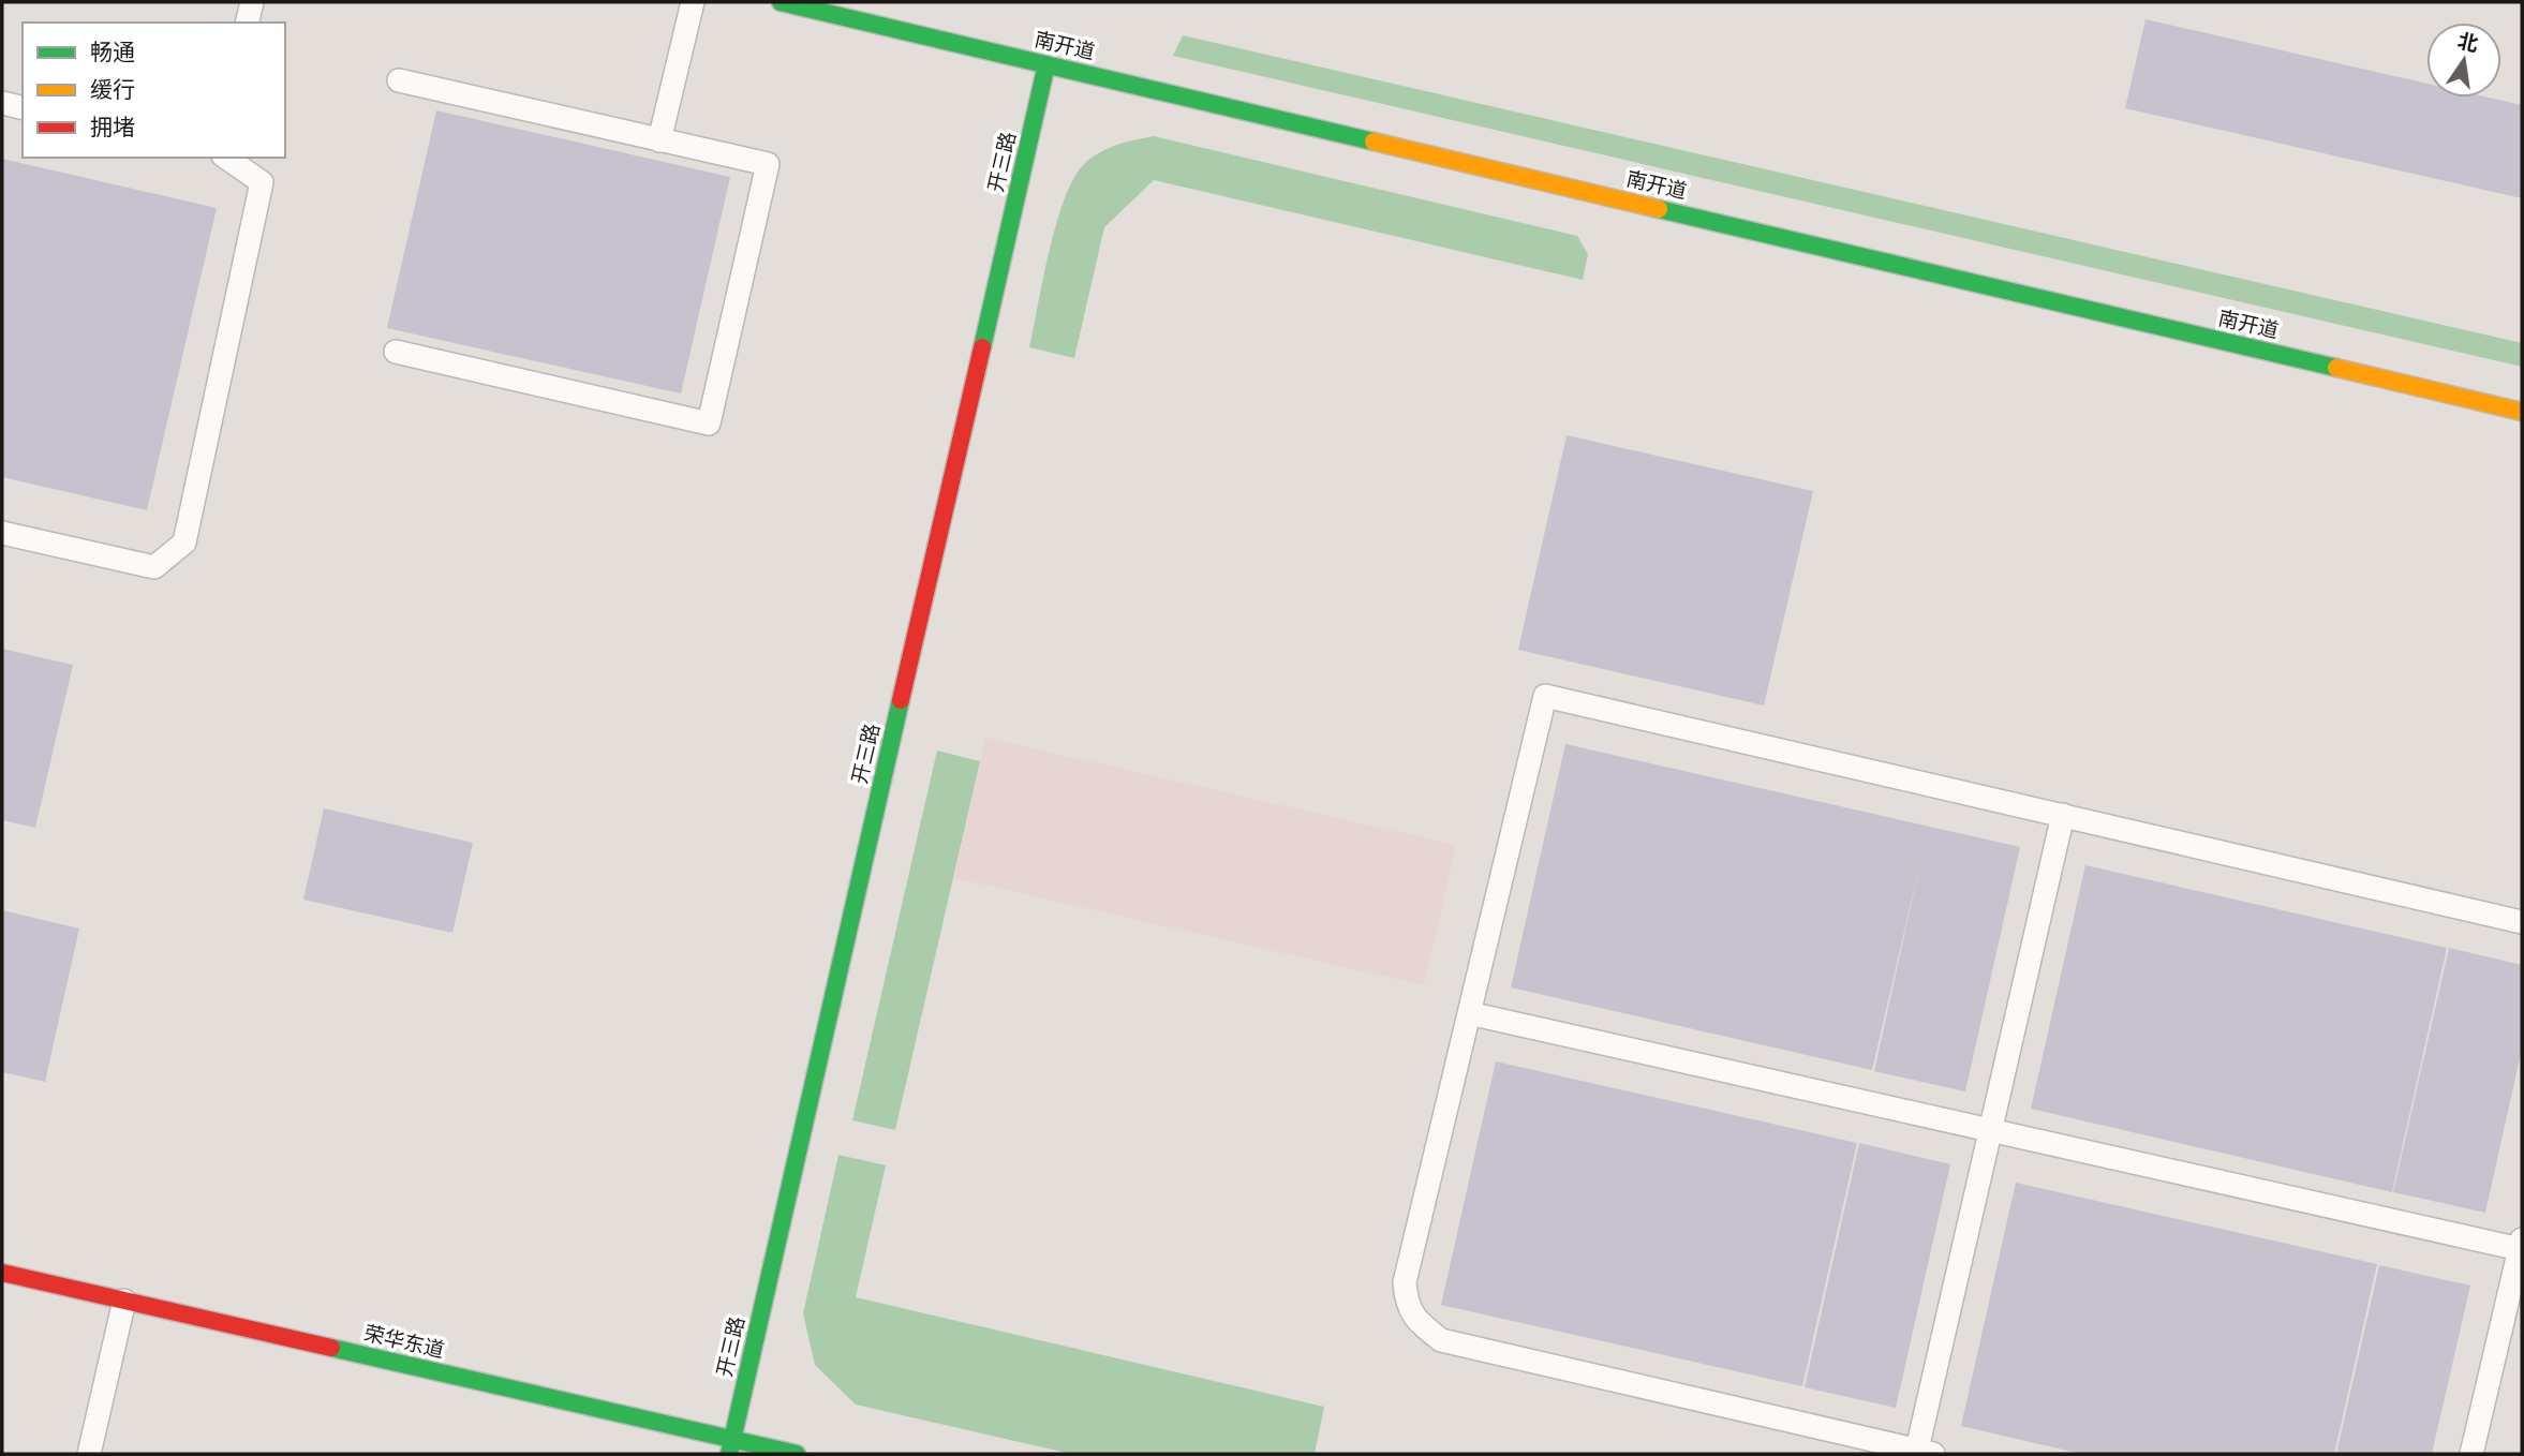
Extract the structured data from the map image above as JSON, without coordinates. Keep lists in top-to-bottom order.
{
  "streets": {
    "street": ["南开道", "开三路", "荣华东道"]
  },
  "crossings": [
    ["南开道", "开三路"],
    ["开三路", "荣华东道"]
  ],
  "legend": ["畅通", "缓行", "拥堵"],
  "north": "top"
}
